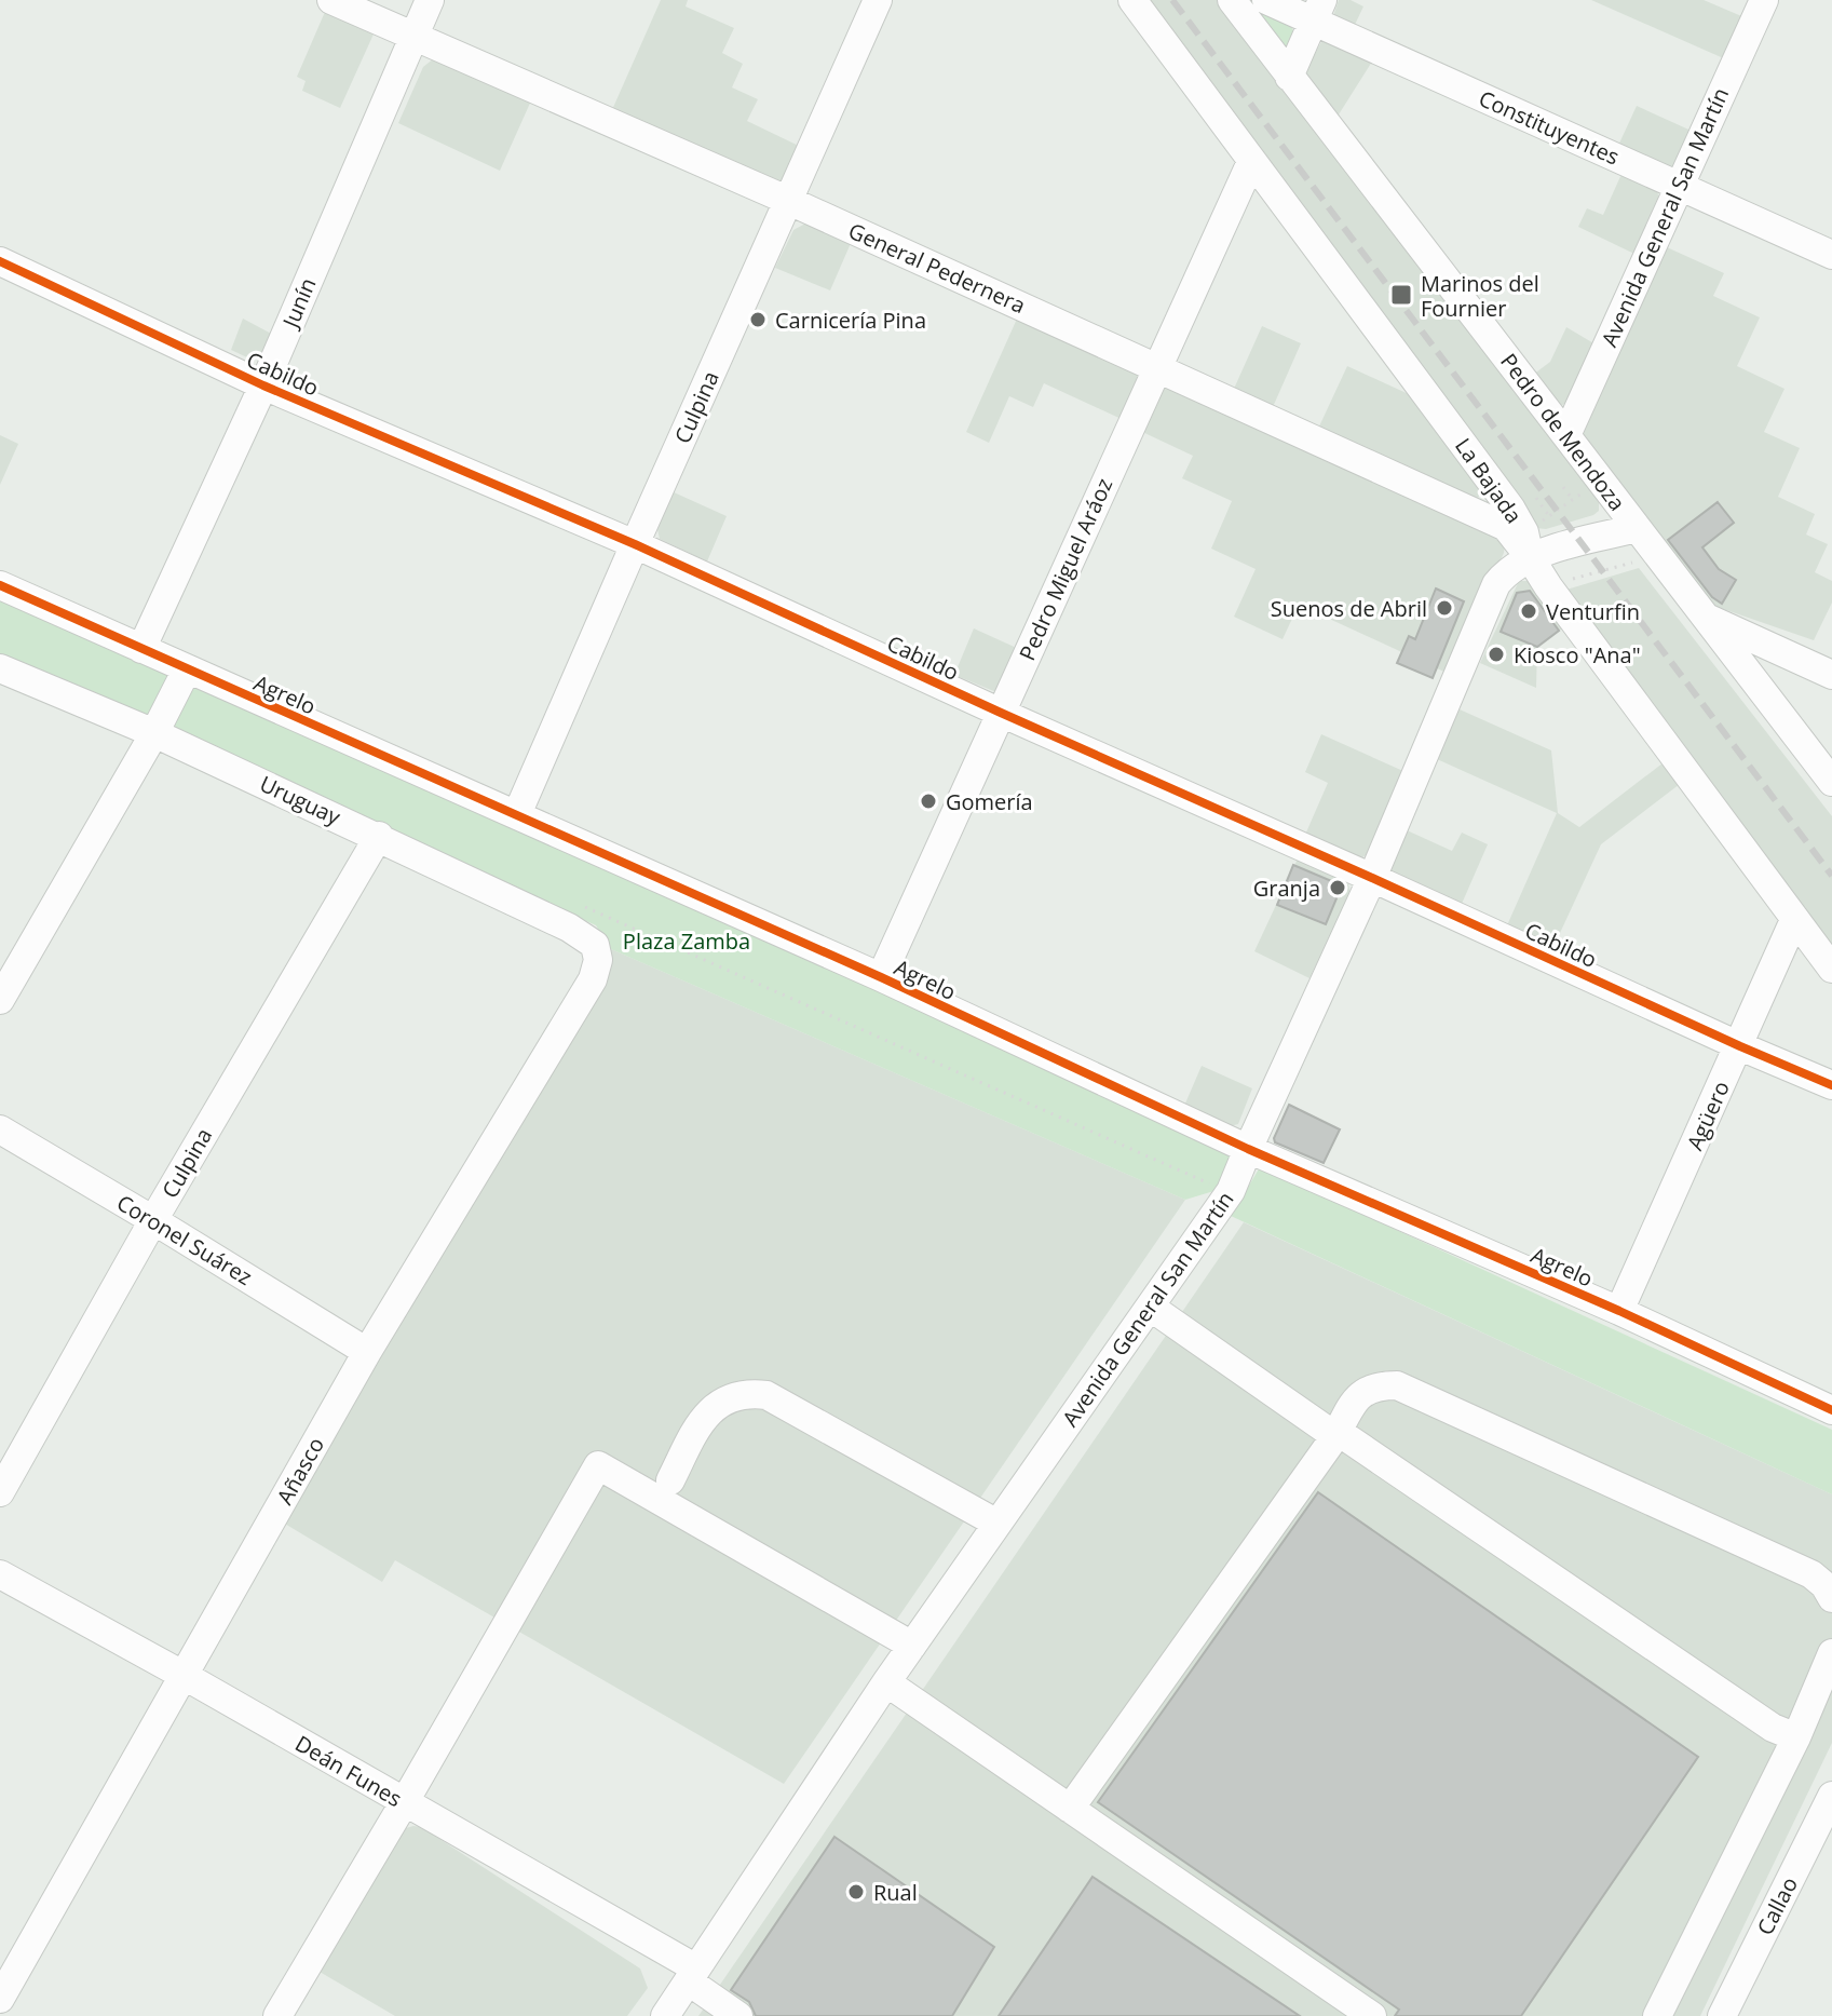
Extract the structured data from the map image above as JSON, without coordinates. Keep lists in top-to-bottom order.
{
  "streets": {
    "street": [
      "Constituyentes",
      "Avenida General San Martín",
      "General Pedernera",
      "Junín",
      "Cabildo",
      "Culpina",
      "Pedro de Mendoza",
      "La Bajada",
      "Pedro Miguel Aráoz",
      "Agrelo",
      "Uruguay",
      "Agüero",
      "Coronel Suárez",
      "Añasco",
      "Deán Funes",
      "Callao"
    ]
  },
  "crossings": [
    ["Constituyentes", "Avenida General San Martín"],
    ["Avenida General San Martín", "General Pedernera"],
    ["Avenida General San Martín", "Cabildo"],
    ["Avenida General San Martín", "Pedro de Mendoza"],
    ["Avenida General San Martín", "La Bajada"],
    ["Avenida General San Martín", "Agrelo"],
    ["Avenida General San Martín", "Deán Funes"],
    ["General Pedernera", "Junín"],
    ["General Pedernera", "Culpina"],
    ["General Pedernera", "La Bajada"],
    ["General Pedernera", "Pedro Miguel Aráoz"],
    ["Junín", "Cabildo"],
    ["Junín", "Agrelo"],
    ["Cabildo", "Culpina"],
    ["Cabildo", "Pedro Miguel Aráoz"],
    ["Cabildo", "Agüero"],
    ["Culpina", "Agrelo"],
    ["Culpina", "Uruguay"],
    ["Culpina", "Coronel Suárez"],
    ["La Bajada", "Pedro Miguel Aráoz"],
    ["La Bajada", "Agüero"],
    ["Pedro Miguel Aráoz", "Agrelo"],
    ["Agrelo", "Agüero"],
    ["Uruguay", "Añasco"],
    ["Coronel Suárez", "Añasco"],
    ["Añasco", "Deán Funes"]
  ],
  "parks": ["Plaza Zamba"],
  "places": {
    "transit": ["Marinos del Fournier"],
    "other": [
      "Carnicería Pina",
      "Suenos de Abril",
      "Venturfin",
      "Kiosco \"Ana\"",
      "Gomería",
      "Granja",
      "Rual"
    ]
  }
}
